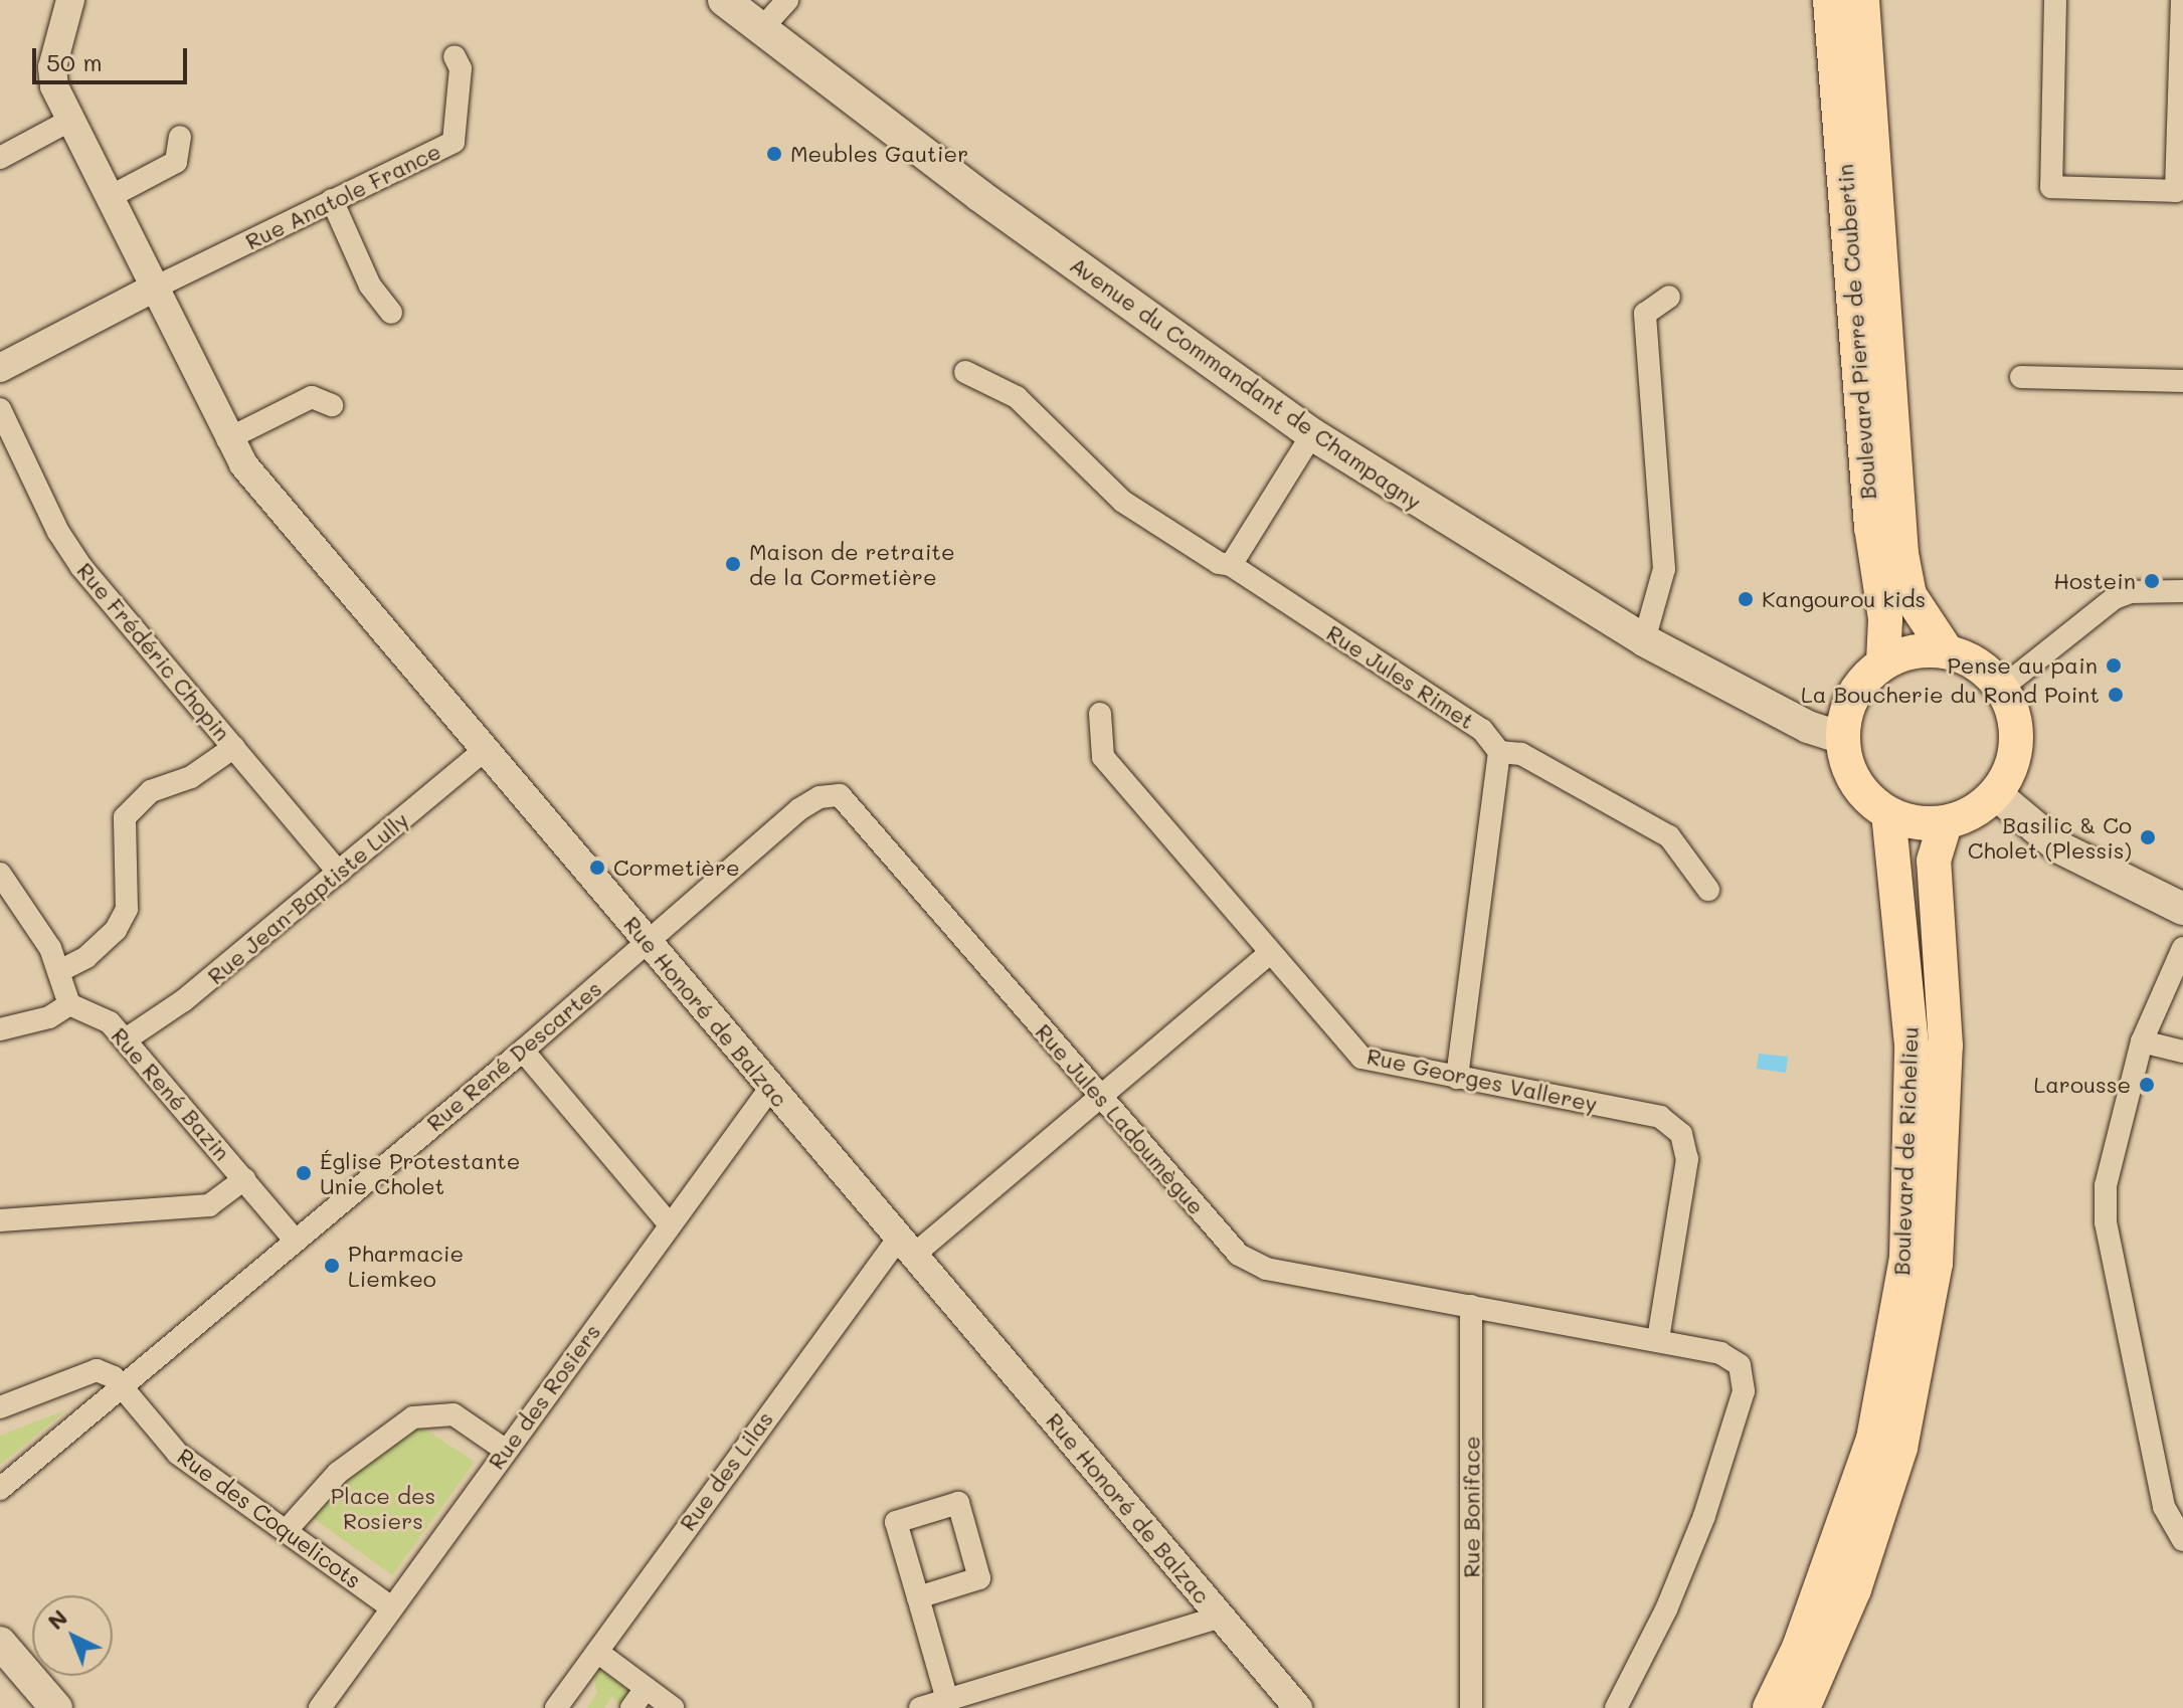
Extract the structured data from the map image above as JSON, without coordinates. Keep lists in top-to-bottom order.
{
  "streets": {
    "main road": ["Boulevard Pierre de Coubertin", "Avenue du Commandant de Champagny", "Boulevard de Richelieu"],
    "street": [
      "Rue Anatole France",
      "Rue Frédéric Chopin",
      "Rue Jules Rimet",
      "Rue Jean-Baptiste Lully",
      "Rue Honoré de Balzac",
      "Rue René Descartes",
      "Rue Georges Vallerey",
      "Rue René Bazin",
      "Rue Jules Ladoumègue",
      "Rue des Rosiers",
      "Rue des Lilas",
      "Rue Boniface",
      "Rue des Coquelicots"
    ]
  },
  "crossings": [
    ["Rue Anatole France", "Rue Honoré de Balzac"],
    ["Boulevard Pierre de Coubertin", "Avenue du Commandant de Champagny"],
    ["Boulevard Pierre de Coubertin", "Boulevard de Richelieu"],
    ["Avenue du Commandant de Champagny", "Boulevard de Richelieu"],
    ["Rue Frédéric Chopin", "Rue Jean-Baptiste Lully"],
    ["Rue Jean-Baptiste Lully", "Rue Honoré de Balzac"],
    ["Rue Jean-Baptiste Lully", "Rue René Bazin"],
    ["Rue Honoré de Balzac", "Rue René Descartes"],
    ["Rue Honoré de Balzac", "Rue Jules Ladoumègue"],
    ["Rue Honoré de Balzac", "Rue des Rosiers"],
    ["Rue Honoré de Balzac", "Rue des Lilas"],
    ["Rue René Descartes", "Rue René Bazin"],
    ["Rue René Descartes", "Rue Jules Ladoumègue"],
    ["Rue René Descartes", "Rue des Coquelicots"],
    ["Rue Georges Vallerey", "Rue Jules Ladoumègue"],
    ["Rue Georges Vallerey", "Rue des Lilas"],
    ["Rue Jules Ladoumègue", "Rue des Lilas"],
    ["Rue Jules Ladoumègue", "Rue Boniface"],
    ["Rue des Rosiers", "Rue des Coquelicots"]
  ],
  "parks": ["Place des Rosiers"],
  "places": [
    "Meubles Gautier",
    "Maison de retraite de la Cormetière",
    "Hostein",
    "Kangourou kids",
    "Pense au pain",
    "La Boucherie du Rond Point",
    "Basilic & Co Cholet (Plessis)",
    "Cormetière",
    "Larousse",
    "Église Protestante Unie Cholet",
    "Pharmacie Liemkeo"
  ],
  "scale_bar": "50 m",
  "north": "top left"
}
